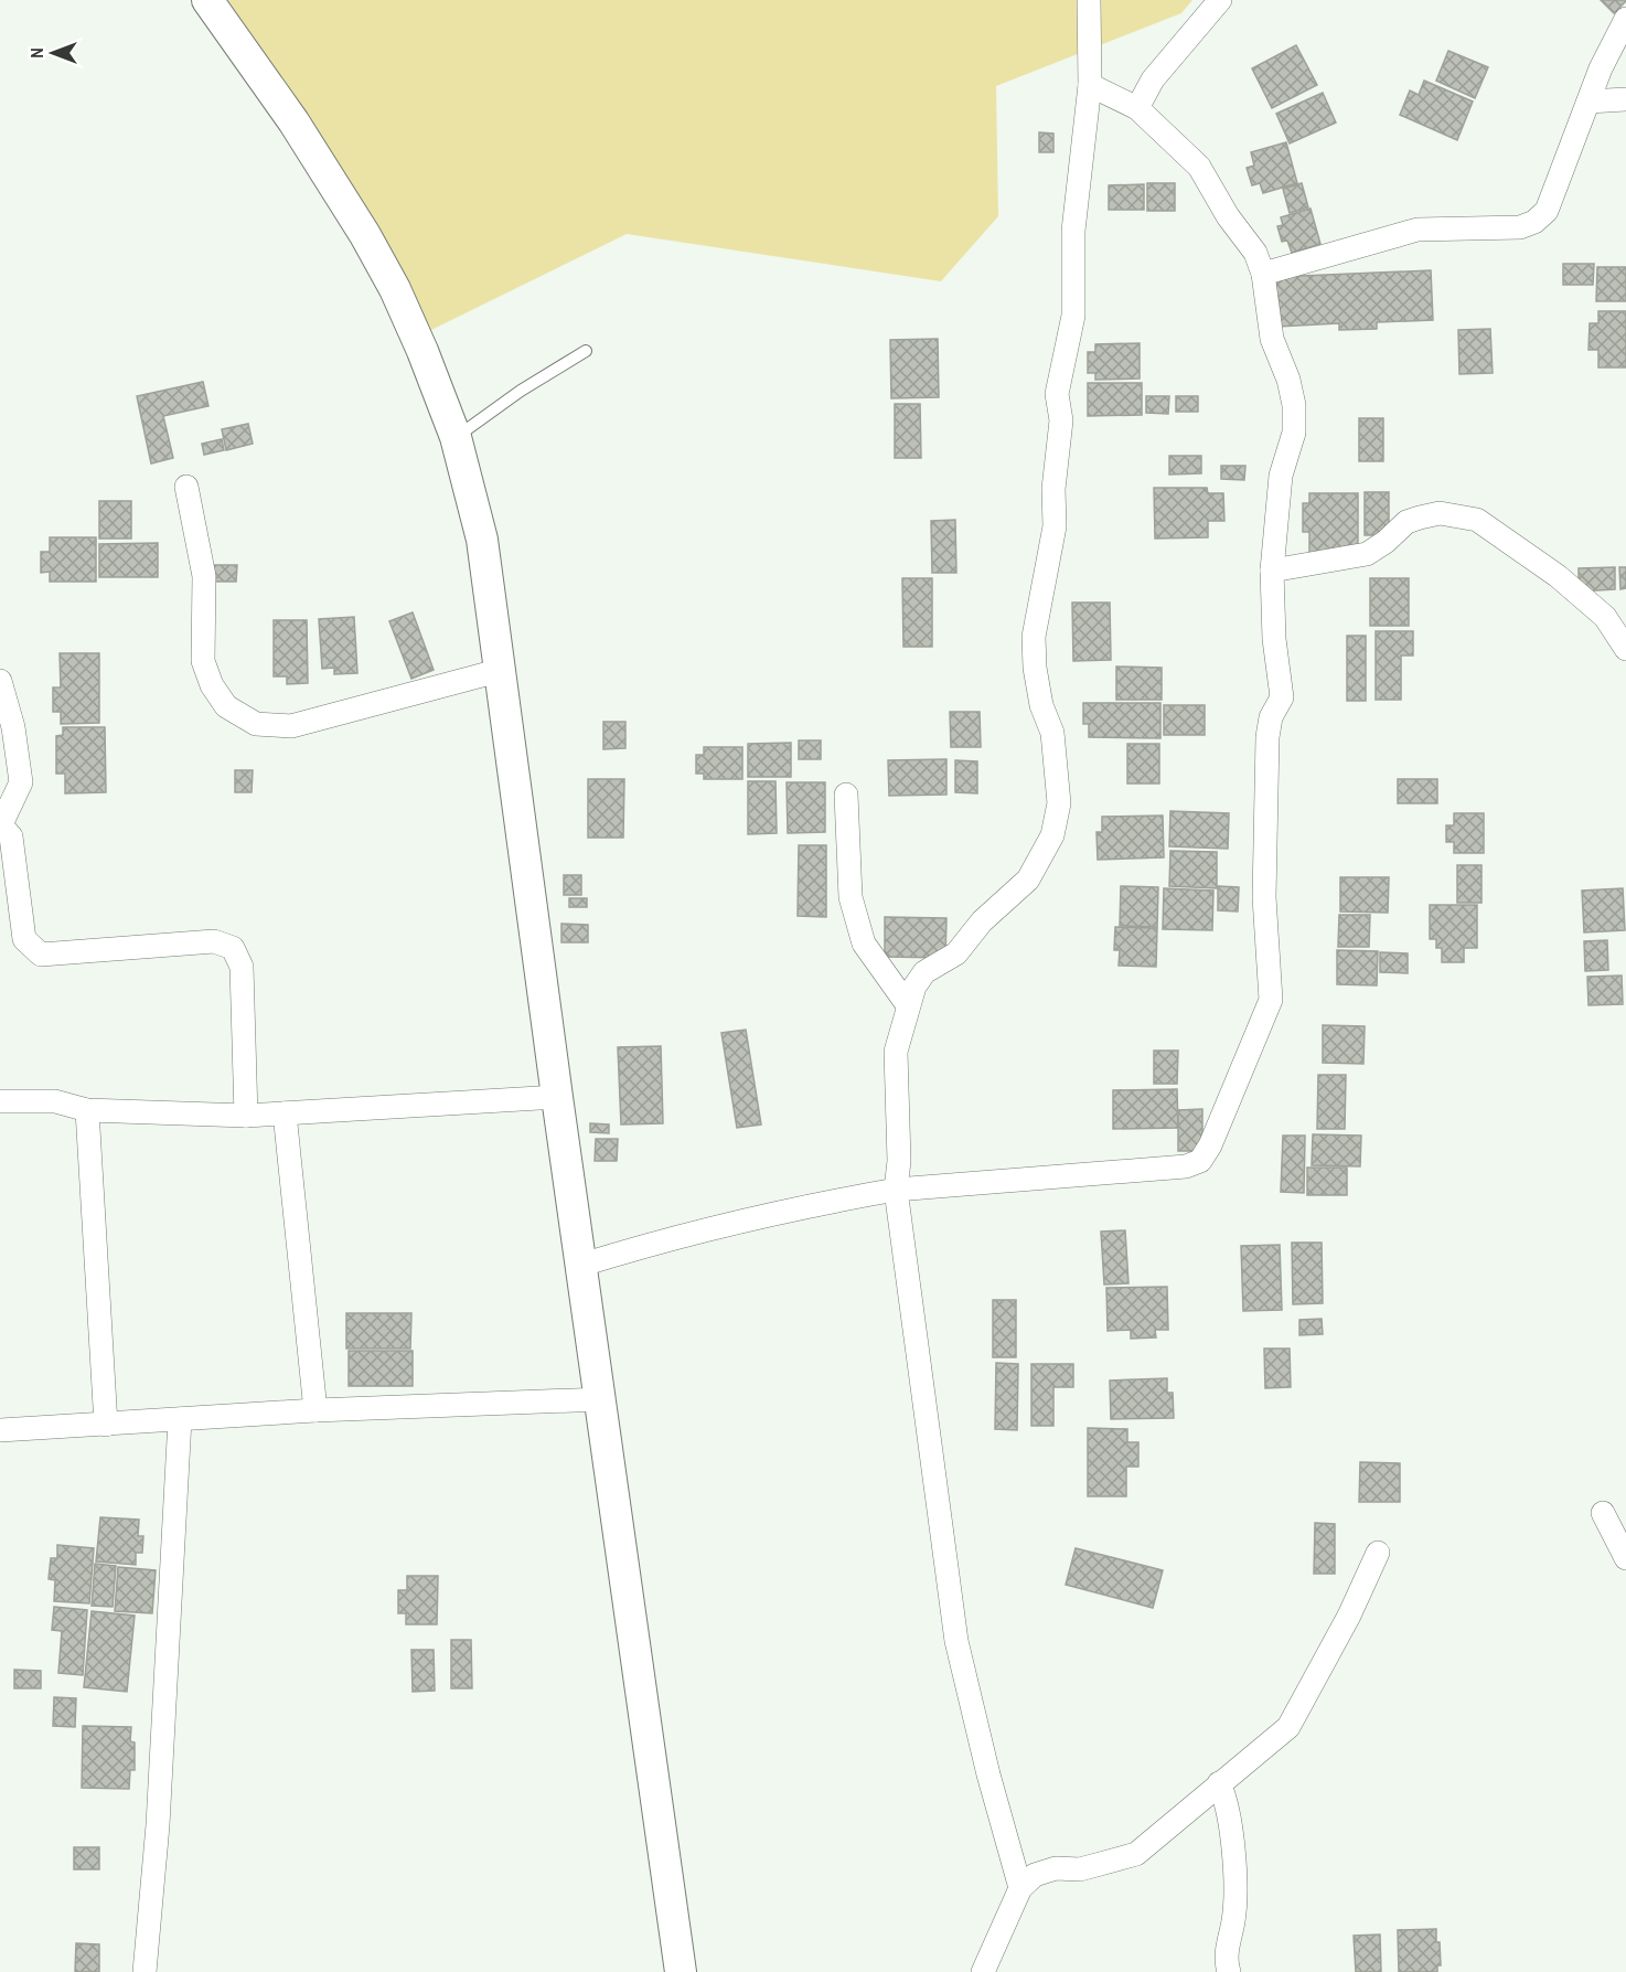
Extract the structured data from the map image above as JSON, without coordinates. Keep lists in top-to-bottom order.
{
  "north": "left"
}
